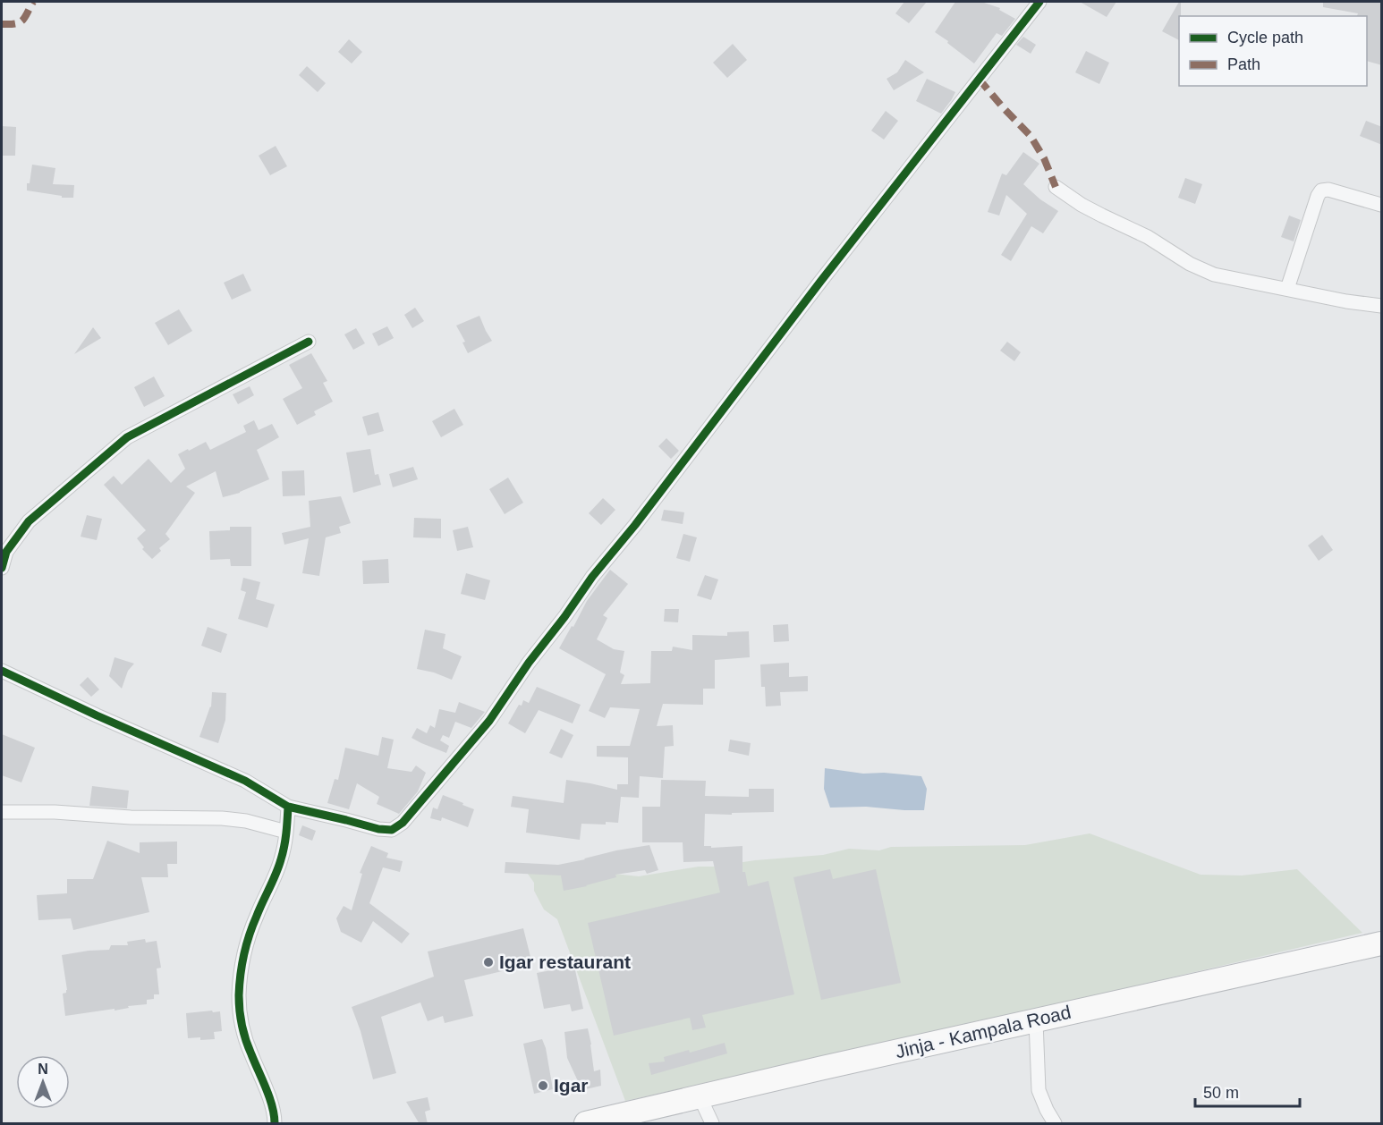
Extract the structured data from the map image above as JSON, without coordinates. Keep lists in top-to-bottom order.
{
  "streets": {
    "highway": ["Jinja - Kampala Road"]
  },
  "places": ["Igar restaurant", "Igar"],
  "legend": ["Cycle path", "Path"],
  "scale_bar": "50 m",
  "north": "top"
}
